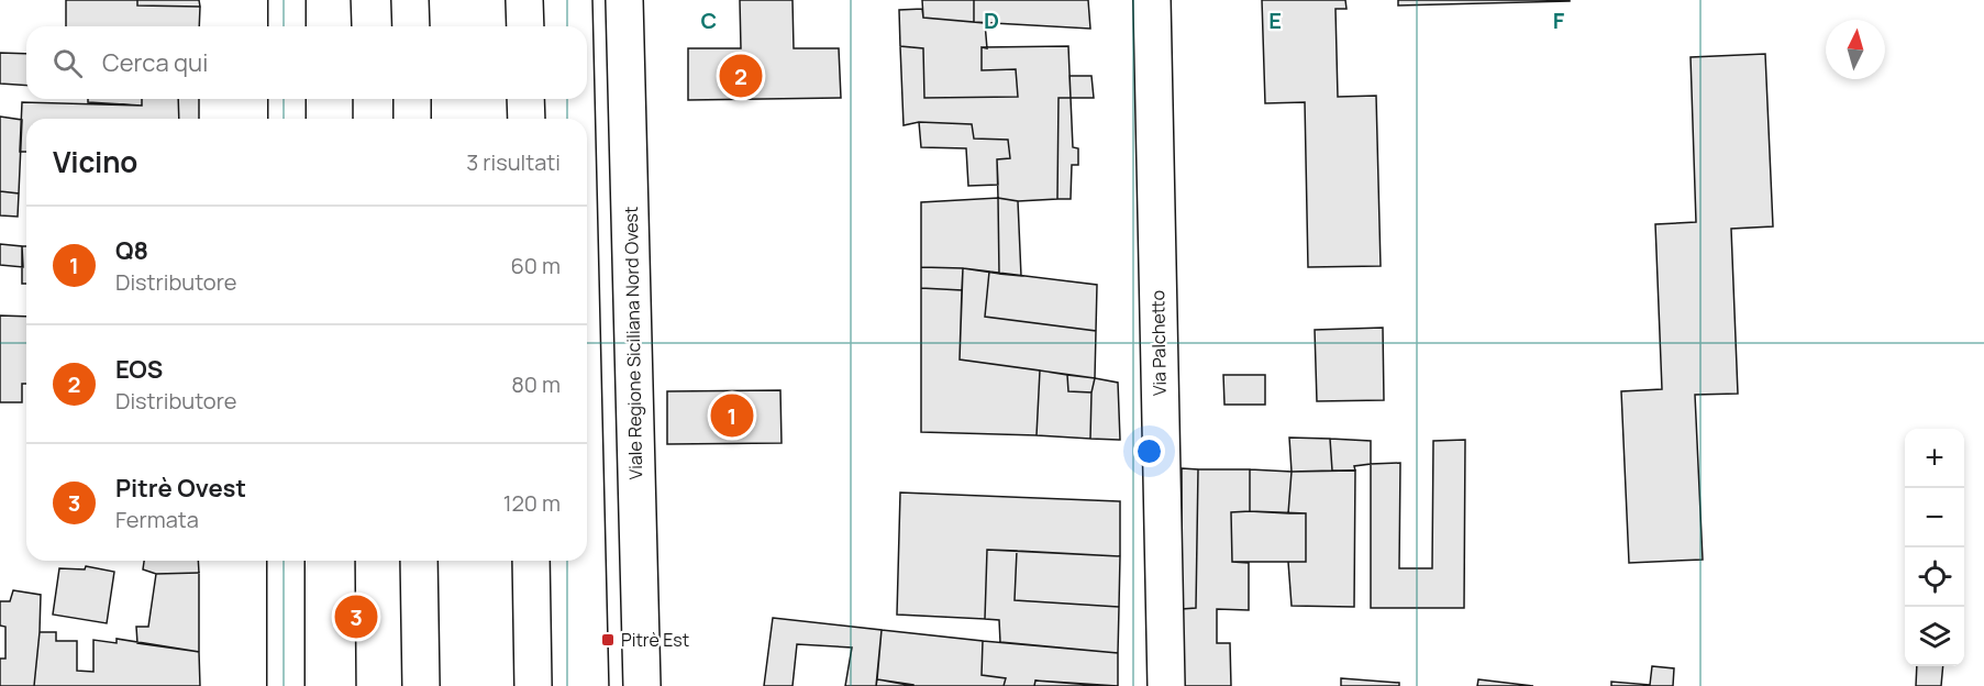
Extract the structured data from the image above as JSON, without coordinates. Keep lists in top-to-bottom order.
{
  "streets": {
    "street": ["Viale Regione Siciliana Nord Ovest", "Via Palchetto"]
  },
  "places": {
    "transit": ["Pitrè Est"]
  },
  "north": "top",
  "page": {
    "search": "Cerca qui",
    "pins": ["2", "1", "3"],
    "heading": ["Vicino", "3 risultati"],
    "list": [
      {
        "mark": "1",
        "name": "Q8",
        "note": "Distributore",
        "value": "60 m"
      },
      {
        "mark": "2",
        "name": "EOS",
        "note": "Distributore",
        "value": "80 m"
      },
      {
        "mark": "3",
        "name": "Pitrè Ovest",
        "note": "Fermata",
        "value": "120 m"
      }
    ],
    "map_buttons": ["+", "−"]
  },
  "grid": {
    "columns": [
      "C",
      "D",
      "E",
      "F"
    ]
  }
}
